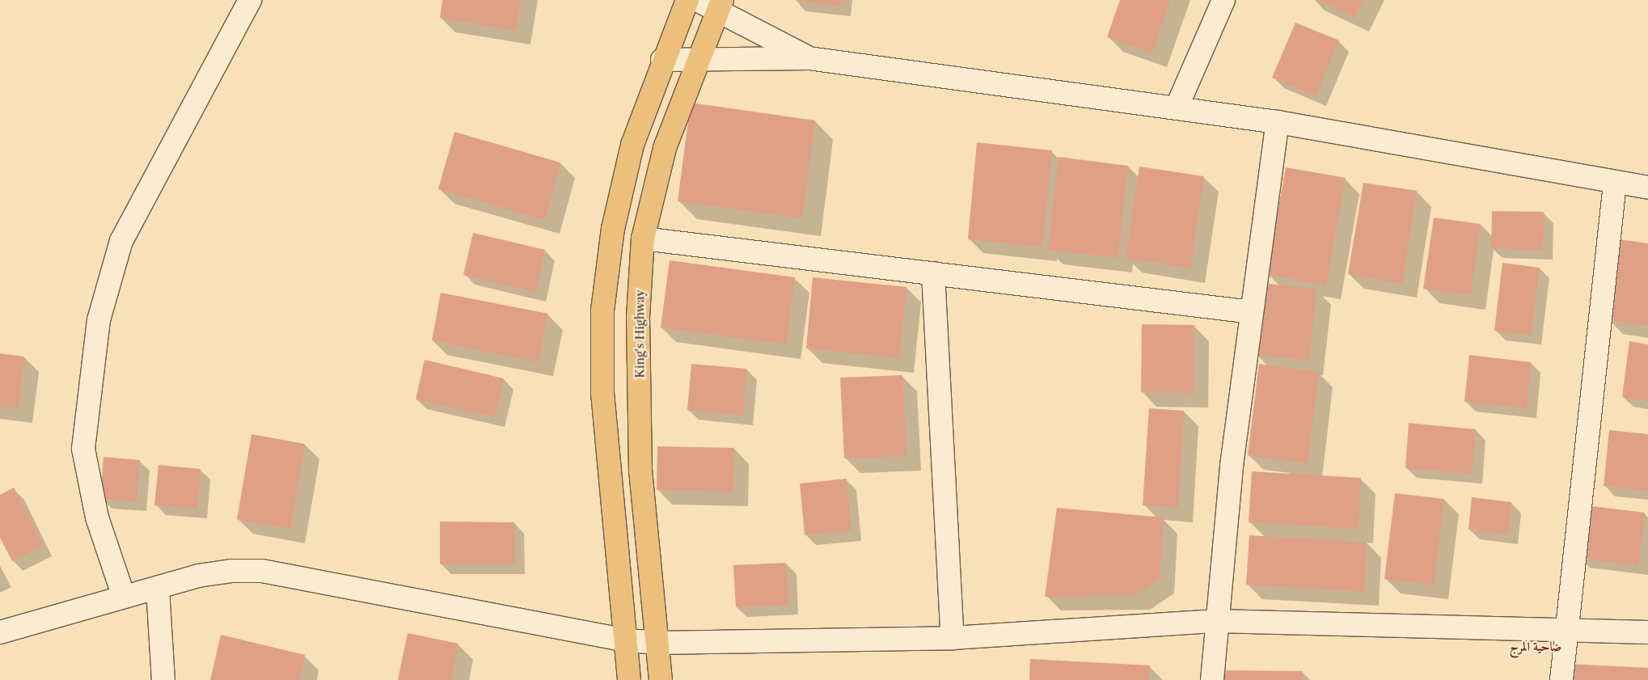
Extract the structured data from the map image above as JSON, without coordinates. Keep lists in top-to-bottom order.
{
  "streets": {
    "main road": ["King's Highway"]
  },
  "districts": ["ضاحية المرج"]
}
